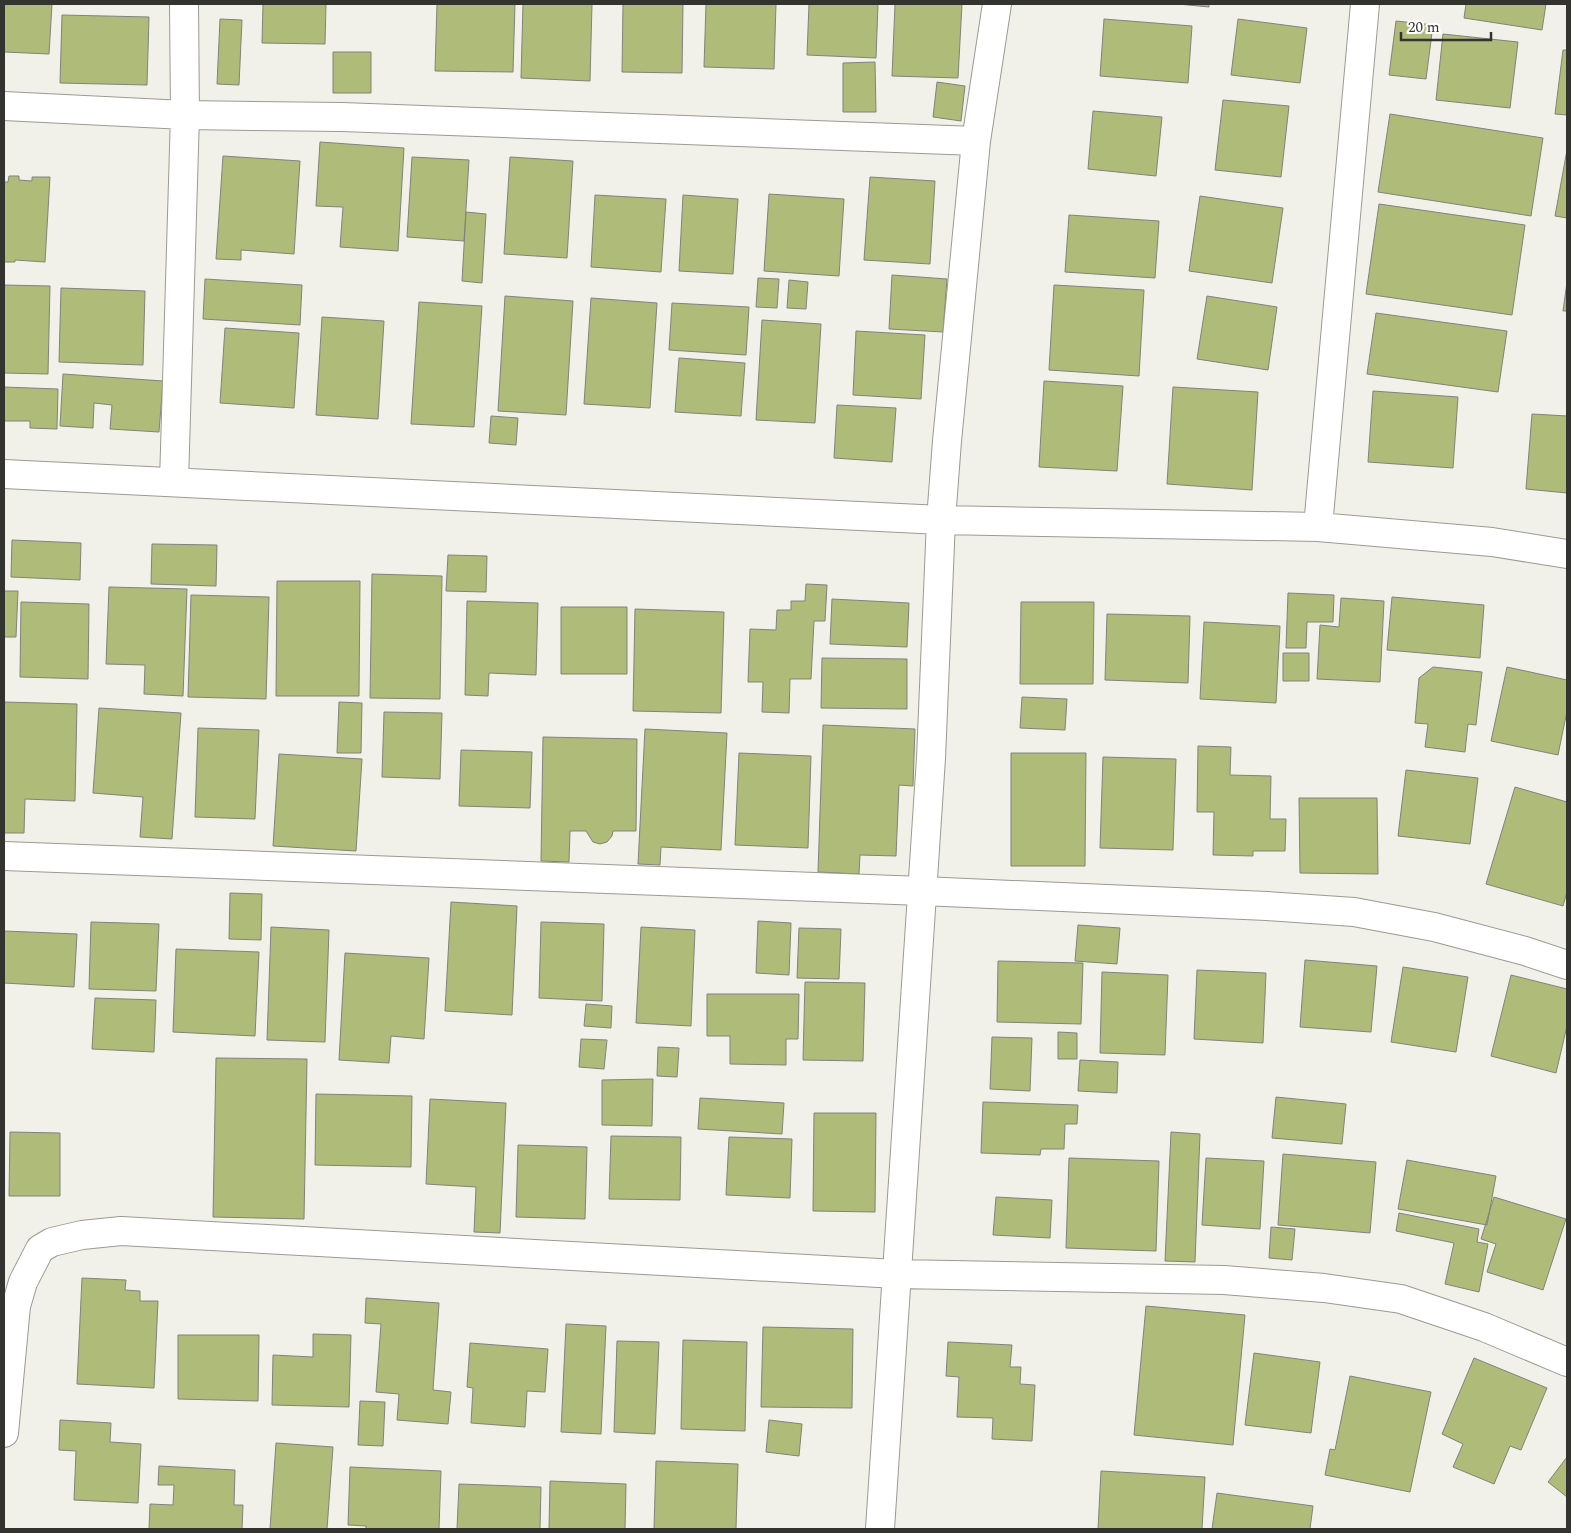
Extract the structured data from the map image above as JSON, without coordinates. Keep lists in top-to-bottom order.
{
  "scale_bar": "20 m"
}
